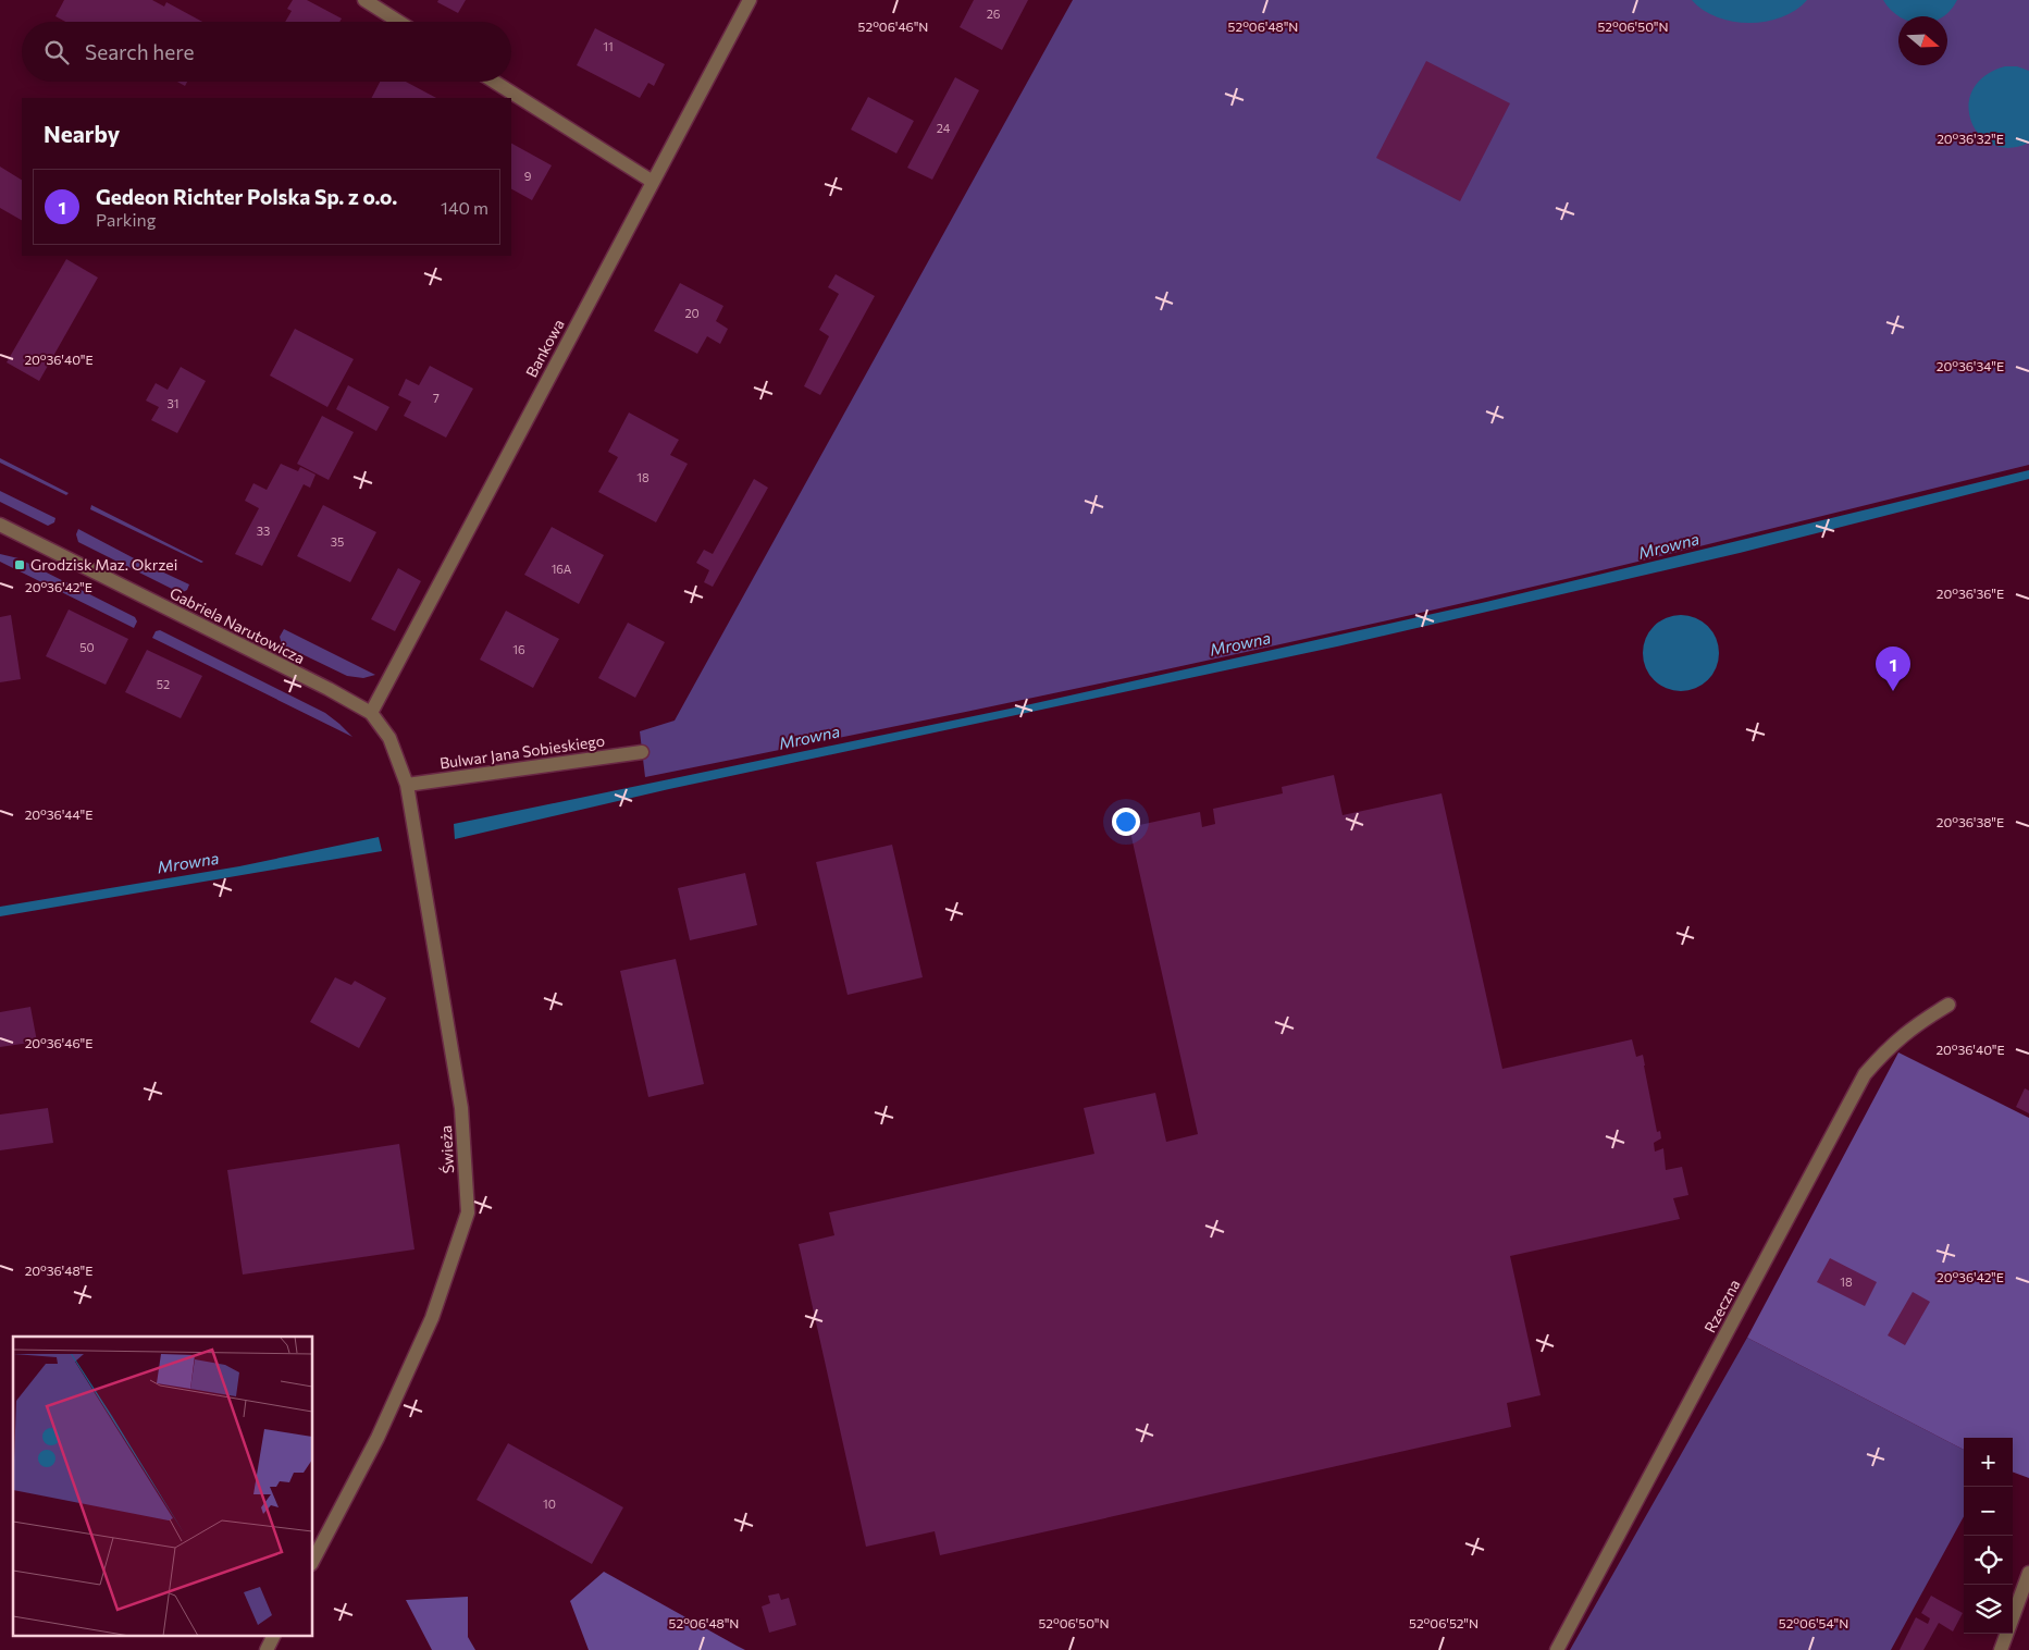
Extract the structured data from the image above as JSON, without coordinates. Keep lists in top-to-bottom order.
{
  "streets": {
    "street": [
      "Bankowa",
      "Gabriela Narutowicza",
      "Bulwar Jana Sobieskiego",
      "Świeża",
      "Rzeczna"
    ]
  },
  "crossings": [
    ["Bankowa", "Gabriela Narutowicza"],
    ["Bankowa", "Świeża"],
    ["Gabriela Narutowicza", "Świeża"],
    ["Bulwar Jana Sobieskiego", "Świeża"]
  ],
  "water": ["Mrowna"],
  "places": {
    "transit": ["Grodzisk Maz. Okrzei"]
  },
  "house_numbers": [
    "26",
    "11",
    "24",
    "9",
    "20",
    "7",
    "31",
    "18",
    "33",
    "35",
    "16A",
    "50",
    "16",
    "52",
    "18",
    "10"
  ],
  "north": "right",
  "page": {
    "search": "Search here",
    "heading": "Nearby",
    "list": [
      {
        "mark": "1",
        "name": "Gedeon Richter Polska Sp. z o.o.",
        "note": "Parking",
        "value": "140 m"
      }
    ],
    "pins": "1",
    "map_buttons": ["+", "−"]
  },
  "coordinates": [
    "52°06'46\"N",
    "52°06'48\"N",
    "52°06'50\"N",
    "20°36'32\"E",
    "20°36'40\"E",
    "20°36'34\"E",
    "20°36'42\"E",
    "20°36'36\"E",
    "20°36'44\"E",
    "20°36'38\"E",
    "20°36'46\"E",
    "20°36'48\"E",
    "52°06'52\"N",
    "52°06'54\"N"
  ]
}
